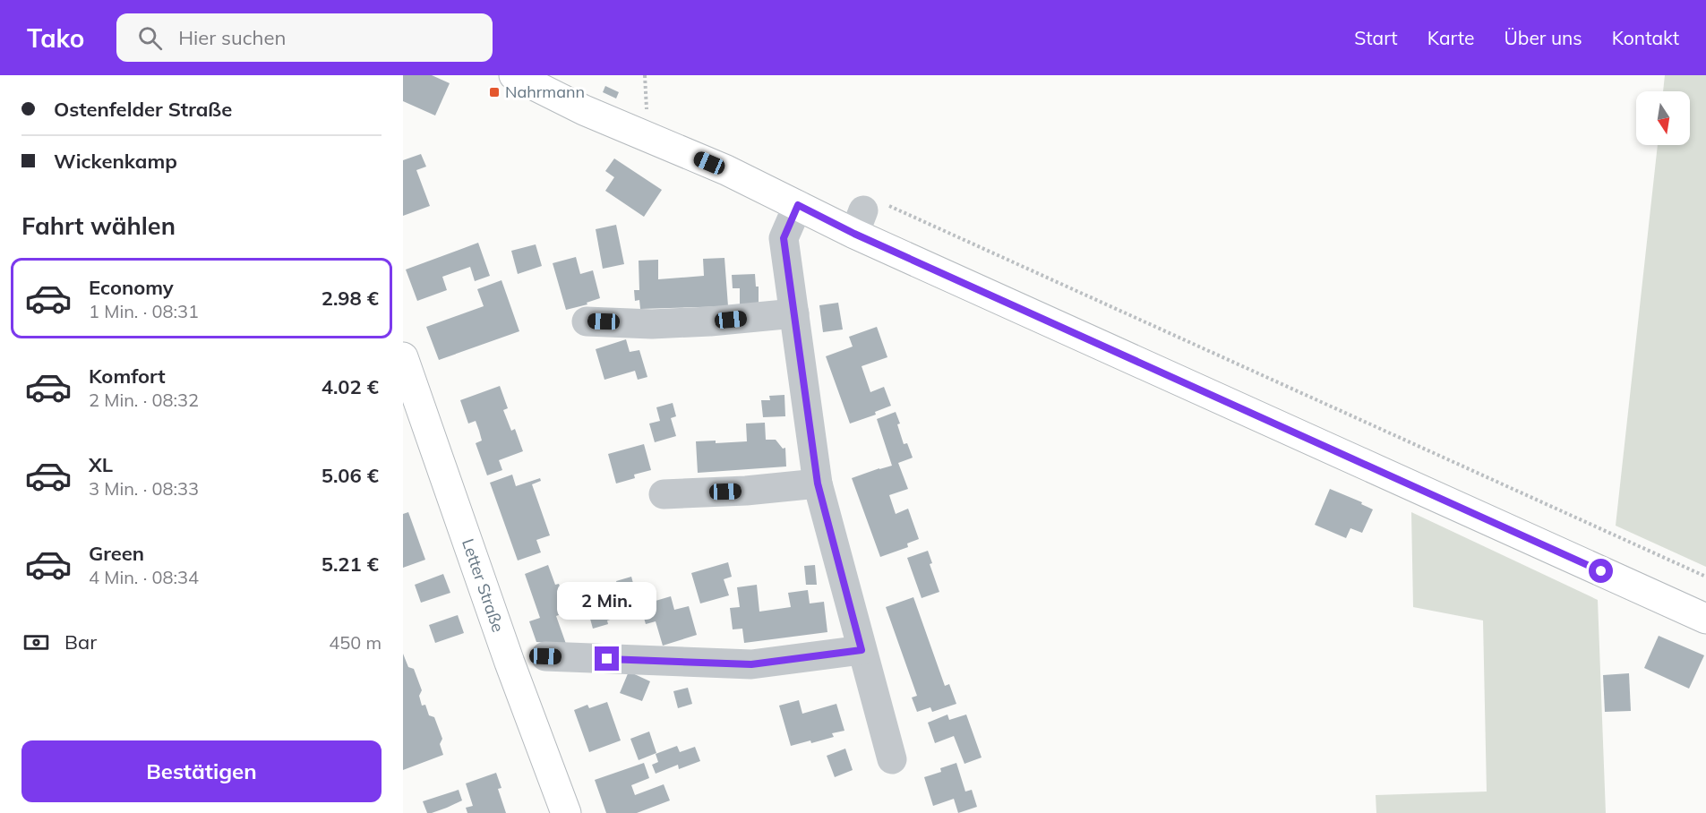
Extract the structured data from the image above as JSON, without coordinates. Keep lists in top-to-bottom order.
{
  "streets": {
    "main road": ["Letter Straße"]
  },
  "places": {
    "transit": ["Nahrmann"]
  },
  "north": "bottom",
  "page": {
    "header": "Tako",
    "search": "Hier suchen",
    "nav": [
      "Start",
      "Karte",
      "Über uns",
      "Kontakt"
    ],
    "banner": ["Ostenfelder Straße", "Wickenkamp"],
    "heading": "Fahrt wählen",
    "list": [
      {
        "name": "Economy",
        "note": "1 Min. · 08:31",
        "value": "2.98 €"
      },
      {
        "name": "Komfort",
        "note": "2 Min. · 08:32",
        "value": "4.02 €"
      },
      {
        "name": "XL",
        "note": "3 Min. · 08:33",
        "value": "5.06 €"
      },
      {
        "name": "Green",
        "note": "4 Min. · 08:34",
        "value": "5.21 €"
      }
    ],
    "bubble": "2 Min.",
    "pay": ["Bar", "450 m"],
    "buttons": "Bestätigen"
  }
}
